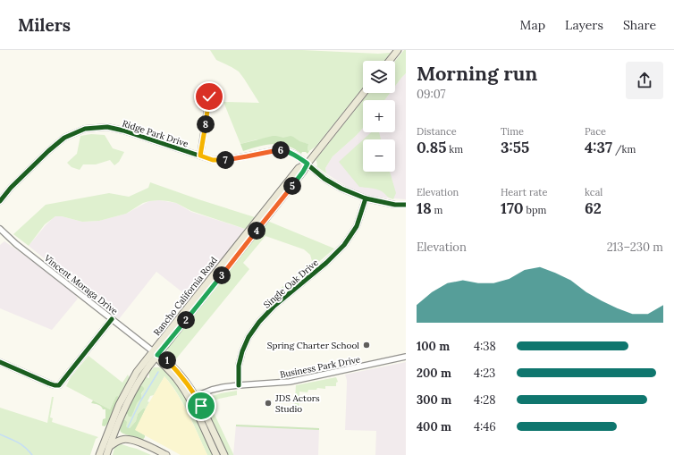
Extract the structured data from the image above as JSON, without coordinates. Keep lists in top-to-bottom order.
{
  "streets": {
    "main road": ["Rancho California Road"],
    "street": [
      "Ridge Park Drive",
      "Single Oak Drive",
      "Vincent Moraga Drive",
      "Business Park Drive"
    ]
  },
  "crossings": [
    ["Ridge Park Drive", "Rancho California Road"],
    ["Single Oak Drive", "Business Park Drive"],
    ["Vincent Moraga Drive", "Rancho California Road"]
  ],
  "places": ["Spring Charter School", "JDS Actors Studio"],
  "page": {
    "header": "Milers",
    "nav": ["Map", "Layers", "Share"],
    "heading": ["Morning run", "09:07"],
    "map_buttons": ["+", "−"],
    "stats": [
      ["Distance", "0.85 km"],
      ["Time", "3:55"],
      ["Pace", "4:37 /km"],
      ["Elevation", "18 m"],
      ["Heart rate", "170 bpm"],
      ["kcal", "62"]
    ],
    "pins": [
      "8",
      "6",
      "7",
      "5",
      "4",
      "3",
      "2",
      "1"
    ],
    "chart": ["Elevation", "213–230 m"],
    "list": [
      {
        "name": "100 m",
        "note": "4:38"
      },
      {
        "name": "200 m",
        "note": "4:23"
      },
      {
        "name": "300 m",
        "note": "4:28"
      },
      {
        "name": "400 m",
        "note": "4:46"
      }
    ]
  }
}
